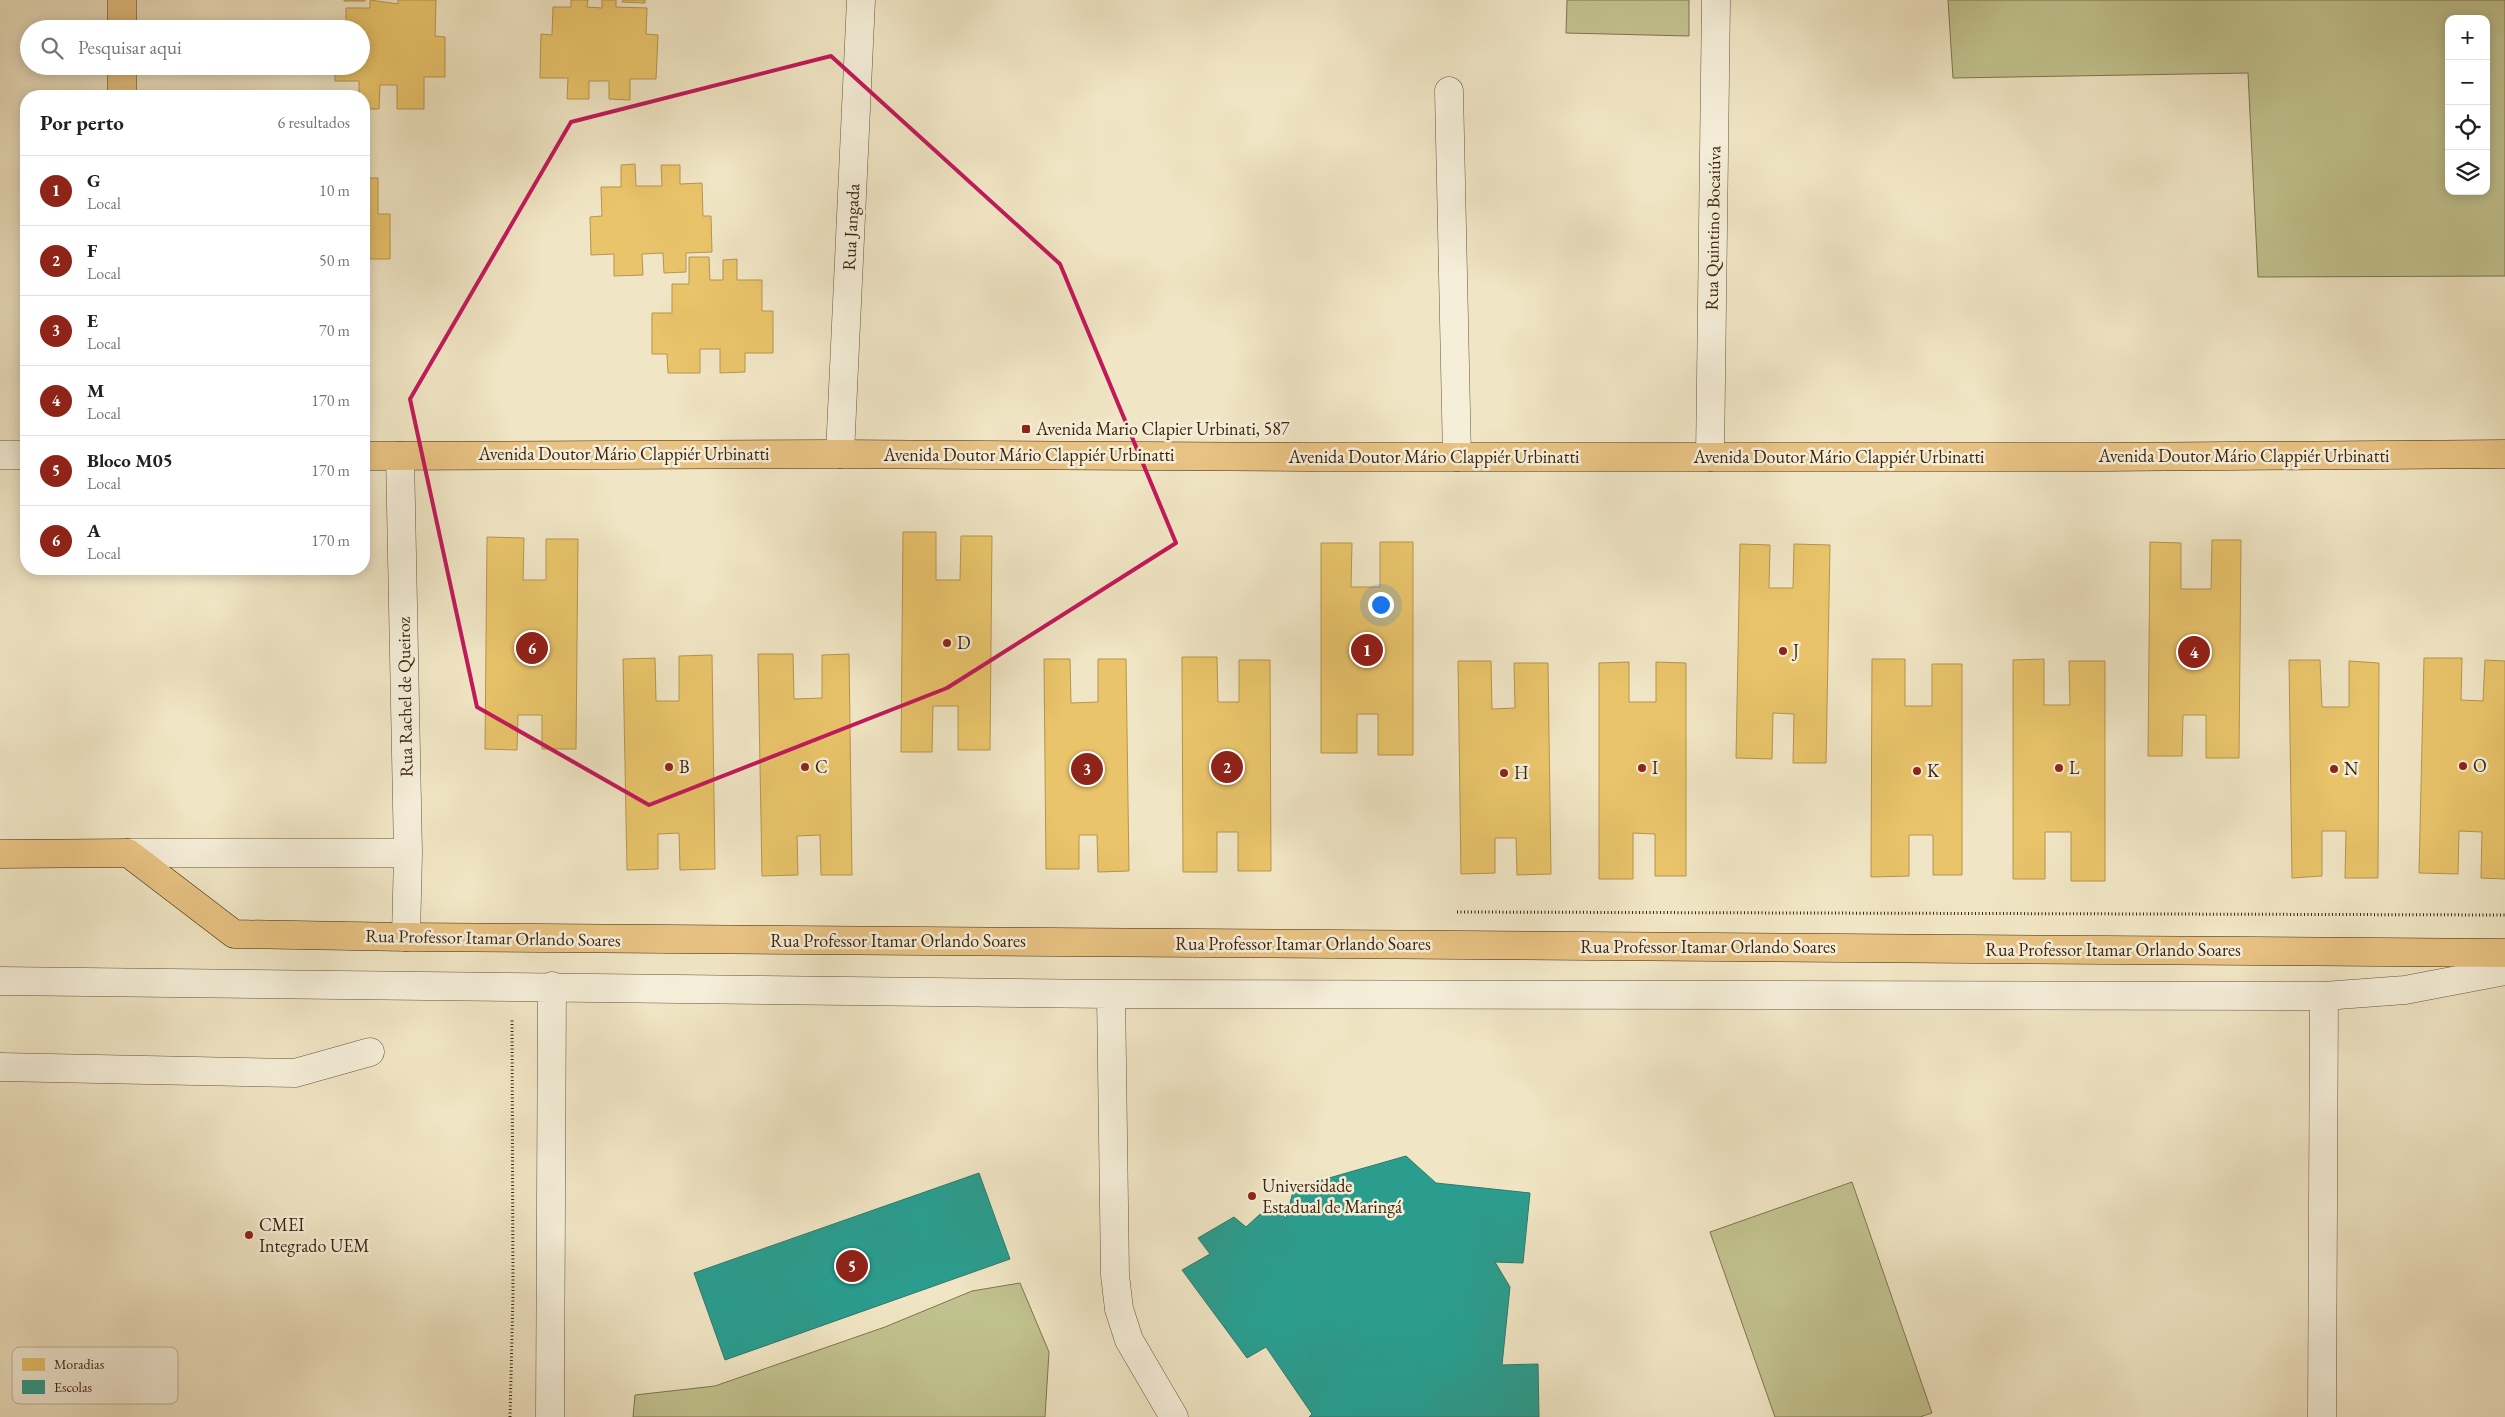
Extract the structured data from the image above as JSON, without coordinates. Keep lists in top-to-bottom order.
{
  "streets": {
    "main road": ["Avenida Doutor Mário Clappiér Urbinatti", "Rua Professor Itamar Orlando Soares"],
    "street": ["Rua Jangada", "Rua Quintino Bocaiúva", "Rua Rachel de Queiroz"]
  },
  "crossings": [
    ["Rua Jangada", "Avenida Doutor Mário Clappiér Urbinatti"],
    ["Rua Quintino Bocaiúva", "Avenida Doutor Mário Clappiér Urbinatti"],
    ["Avenida Doutor Mário Clappiér Urbinatti", "Rua Rachel de Queiroz"],
    ["Rua Rachel de Queiroz", "Rua Professor Itamar Orlando Soares"]
  ],
  "places": {
    "transit": ["Avenida Mario Clapier Urbinati, 587"],
    "other": [
      "D",
      "J",
      "O",
      "B",
      "C",
      "I",
      "L",
      "N",
      "K",
      "H",
      "Universidade Estadual de Maringá",
      "CMEI Integrado UEM"
    ]
  },
  "legend": ["Moradias", "Escolas"],
  "page": {
    "map_buttons": ["+", "−"],
    "search": "Pesquisar aqui",
    "heading": ["Por perto", "6 resultados"],
    "list": [
      {
        "mark": "1",
        "name": "G",
        "note": "Local",
        "value": "10 m"
      },
      {
        "mark": "2",
        "name": "F",
        "note": "Local",
        "value": "50 m"
      },
      {
        "mark": "3",
        "name": "E",
        "note": "Local",
        "value": "70 m"
      },
      {
        "mark": "4",
        "name": "M",
        "note": "Local",
        "value": "170 m"
      },
      {
        "mark": "5",
        "name": "Bloco M05",
        "note": "Local",
        "value": "170 m"
      },
      {
        "mark": "6",
        "name": "A",
        "note": "Local",
        "value": "170 m"
      }
    ],
    "pins": [
      "6",
      "1",
      "4",
      "2",
      "3",
      "5"
    ]
  }
}
